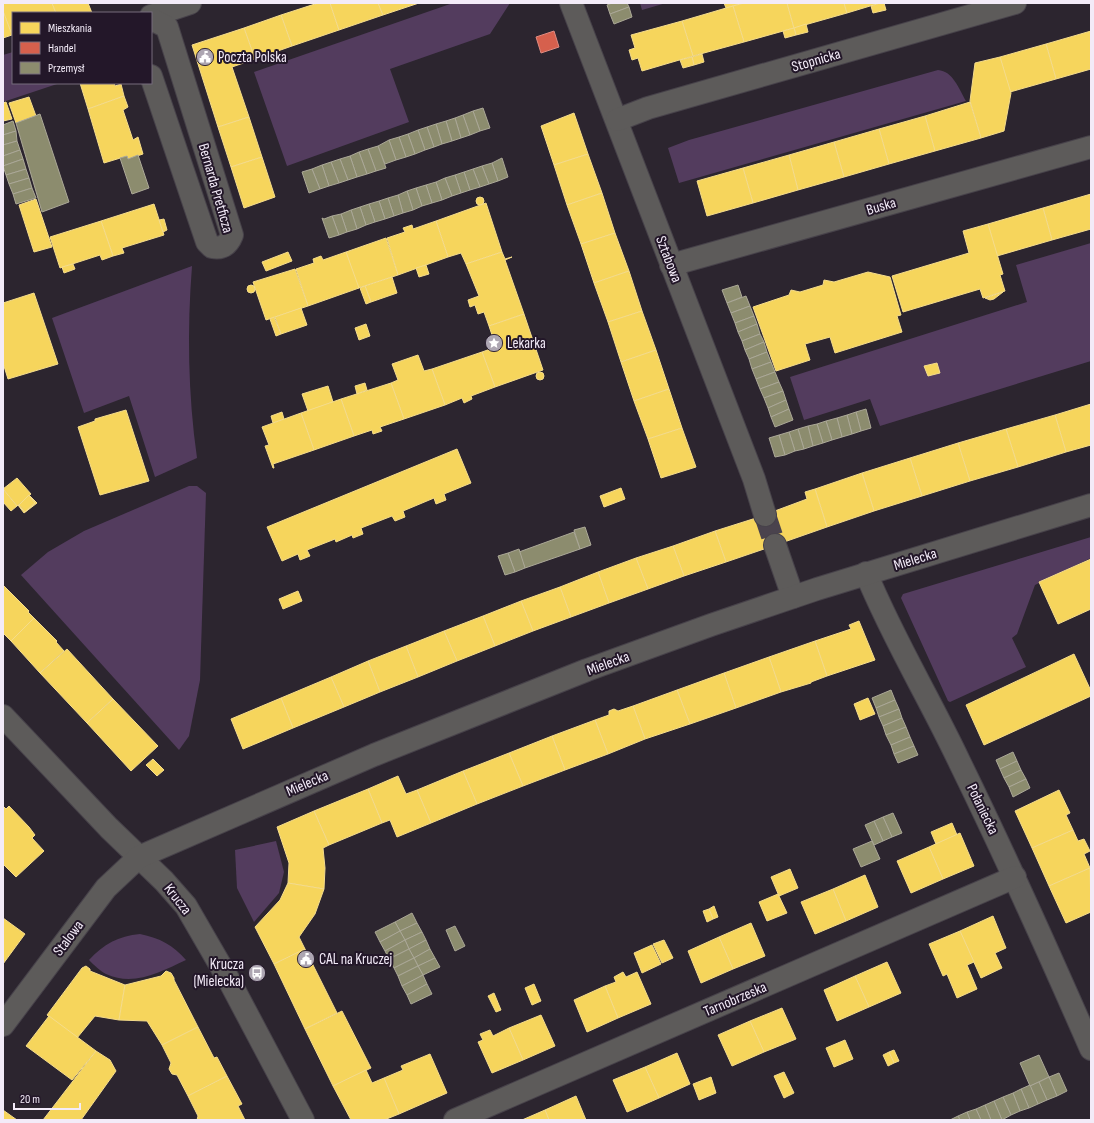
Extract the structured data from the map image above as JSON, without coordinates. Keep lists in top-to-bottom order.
{
  "streets": {
    "street": [
      "Stopnicka",
      "Bernarda Pretficza",
      "Buska",
      "Sztabowa",
      "Mielecka",
      "Połaniecka",
      "Krucza",
      "Stalowa",
      "Tarnobrzeska"
    ]
  },
  "crossings": [
    ["Stopnicka", "Sztabowa"],
    ["Buska", "Sztabowa"],
    ["Mielecka", "Połaniecka"],
    ["Mielecka", "Krucza"],
    ["Mielecka", "Stalowa"],
    ["Połaniecka", "Tarnobrzeska"],
    ["Krucza", "Stalowa"]
  ],
  "places": {
    "public building": ["Poczta Polska", "CAL na Kruczej"],
    "place": ["Lekarka"],
    "bus stop": ["Krucza (Mielecka)"]
  },
  "legend": ["Mieszkania", "Handel", "Przemysł"],
  "scale_bar": "20 m"
}
